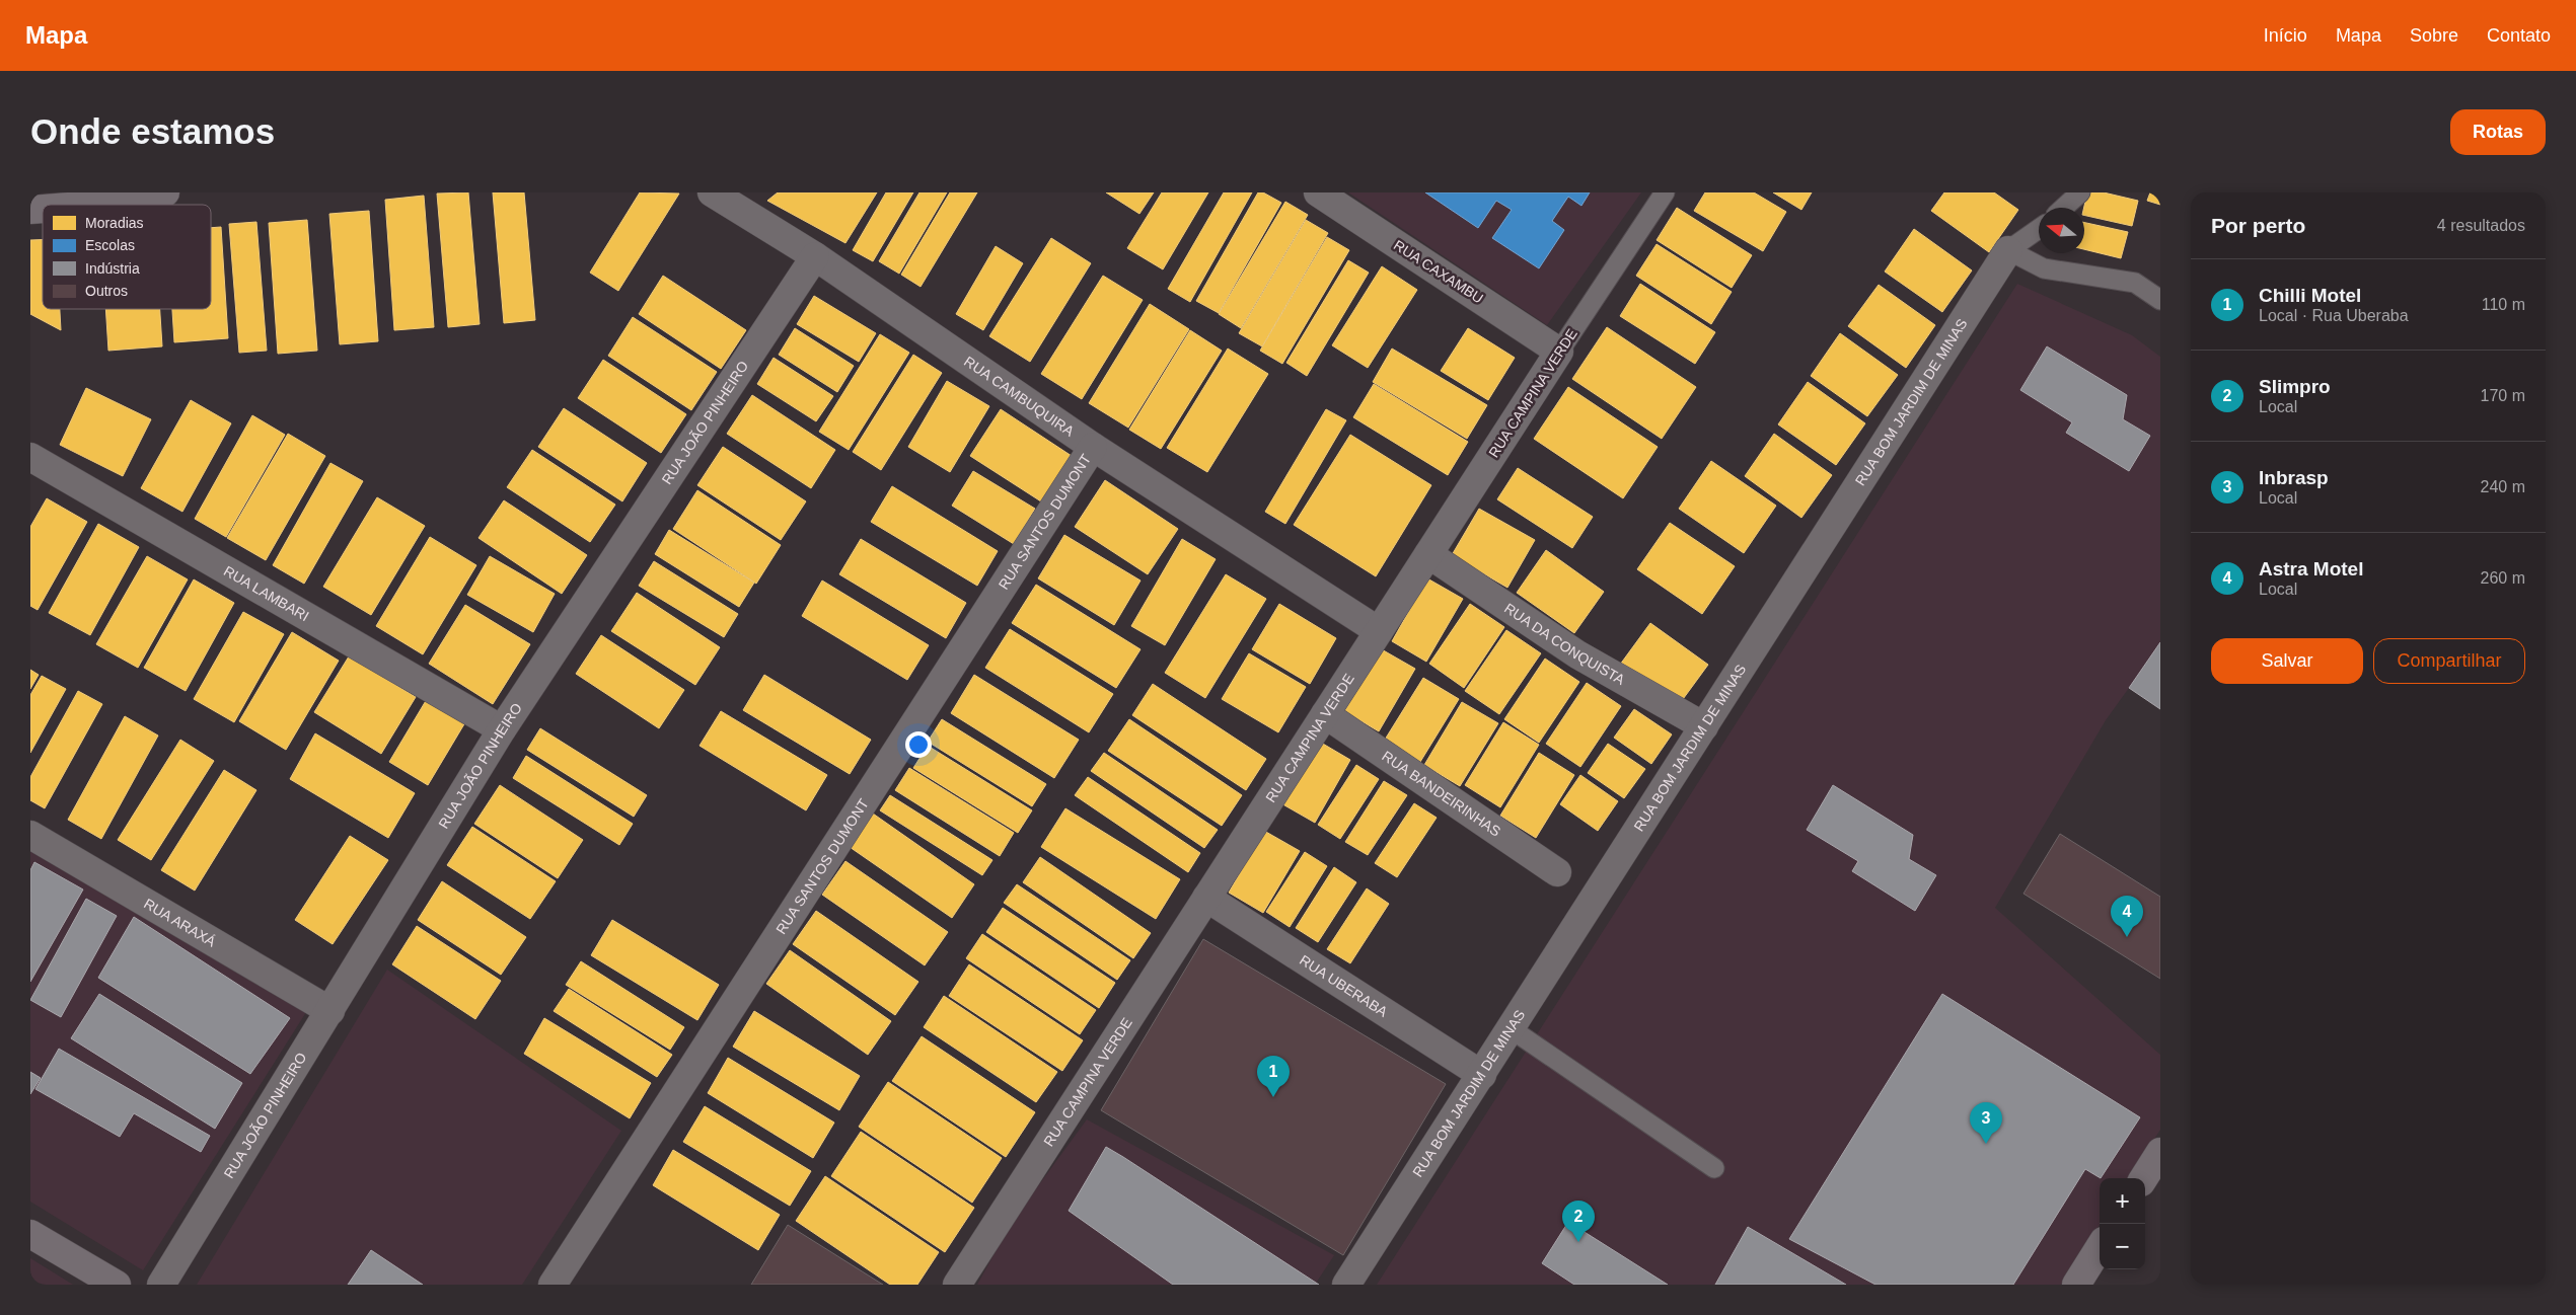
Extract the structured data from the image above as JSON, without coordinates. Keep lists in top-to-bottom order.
{
  "streets": {
    "street": [
      "RUA CAXAMBU",
      "RUA CAMPINA VERDE",
      "RUA CAMBUQUIRA",
      "RUA BOM JARDIM DE MINAS",
      "RUA JOÃO PINHEIRO",
      "RUA SANTOS DUMONT",
      "RUA LAMBARI",
      "RUA DA CONQUISTA",
      "RUA BANDEIRINHAS",
      "RUA ARAXÁ",
      "RUA UBERABA"
    ]
  },
  "crossings": [
    ["RUA CAXAMBU", "RUA CAMPINA VERDE"],
    ["RUA CAMPINA VERDE", "RUA CAMBUQUIRA"],
    ["RUA CAMPINA VERDE", "RUA DA CONQUISTA"],
    ["RUA CAMPINA VERDE", "RUA BANDEIRINHAS"],
    ["RUA CAMPINA VERDE", "RUA UBERABA"],
    ["RUA CAMBUQUIRA", "RUA JOÃO PINHEIRO"],
    ["RUA CAMBUQUIRA", "RUA SANTOS DUMONT"],
    ["RUA BOM JARDIM DE MINAS", "RUA DA CONQUISTA"],
    ["RUA BOM JARDIM DE MINAS", "RUA UBERABA"],
    ["RUA JOÃO PINHEIRO", "RUA LAMBARI"],
    ["RUA JOÃO PINHEIRO", "RUA ARAXÁ"]
  ],
  "legend": [
    "Moradias",
    "Escolas",
    "Indústria",
    "Outros"
  ],
  "north": "left",
  "page": {
    "header": "Mapa",
    "nav": [
      "Início",
      "Mapa",
      "Sobre",
      "Contato"
    ],
    "buttons": [
      "Rotas",
      ["Salvar", "Compartilhar"]
    ],
    "title": "Onde estamos",
    "heading": ["Por perto", "4 resultados"],
    "list": [
      {
        "mark": "1",
        "name": "Chilli Motel",
        "note": "Local · Rua Uberaba",
        "value": "110 m"
      },
      {
        "mark": "2",
        "name": "SIimpro",
        "note": "Local",
        "value": "170 m"
      },
      {
        "mark": "3",
        "name": "Inbrasp",
        "note": "Local",
        "value": "240 m"
      },
      {
        "mark": "4",
        "name": "Astra Motel",
        "note": "Local",
        "value": "260 m"
      }
    ],
    "pins": [
      "4",
      "1",
      "3",
      "2"
    ],
    "map_buttons": ["+", "−"]
  }
}
